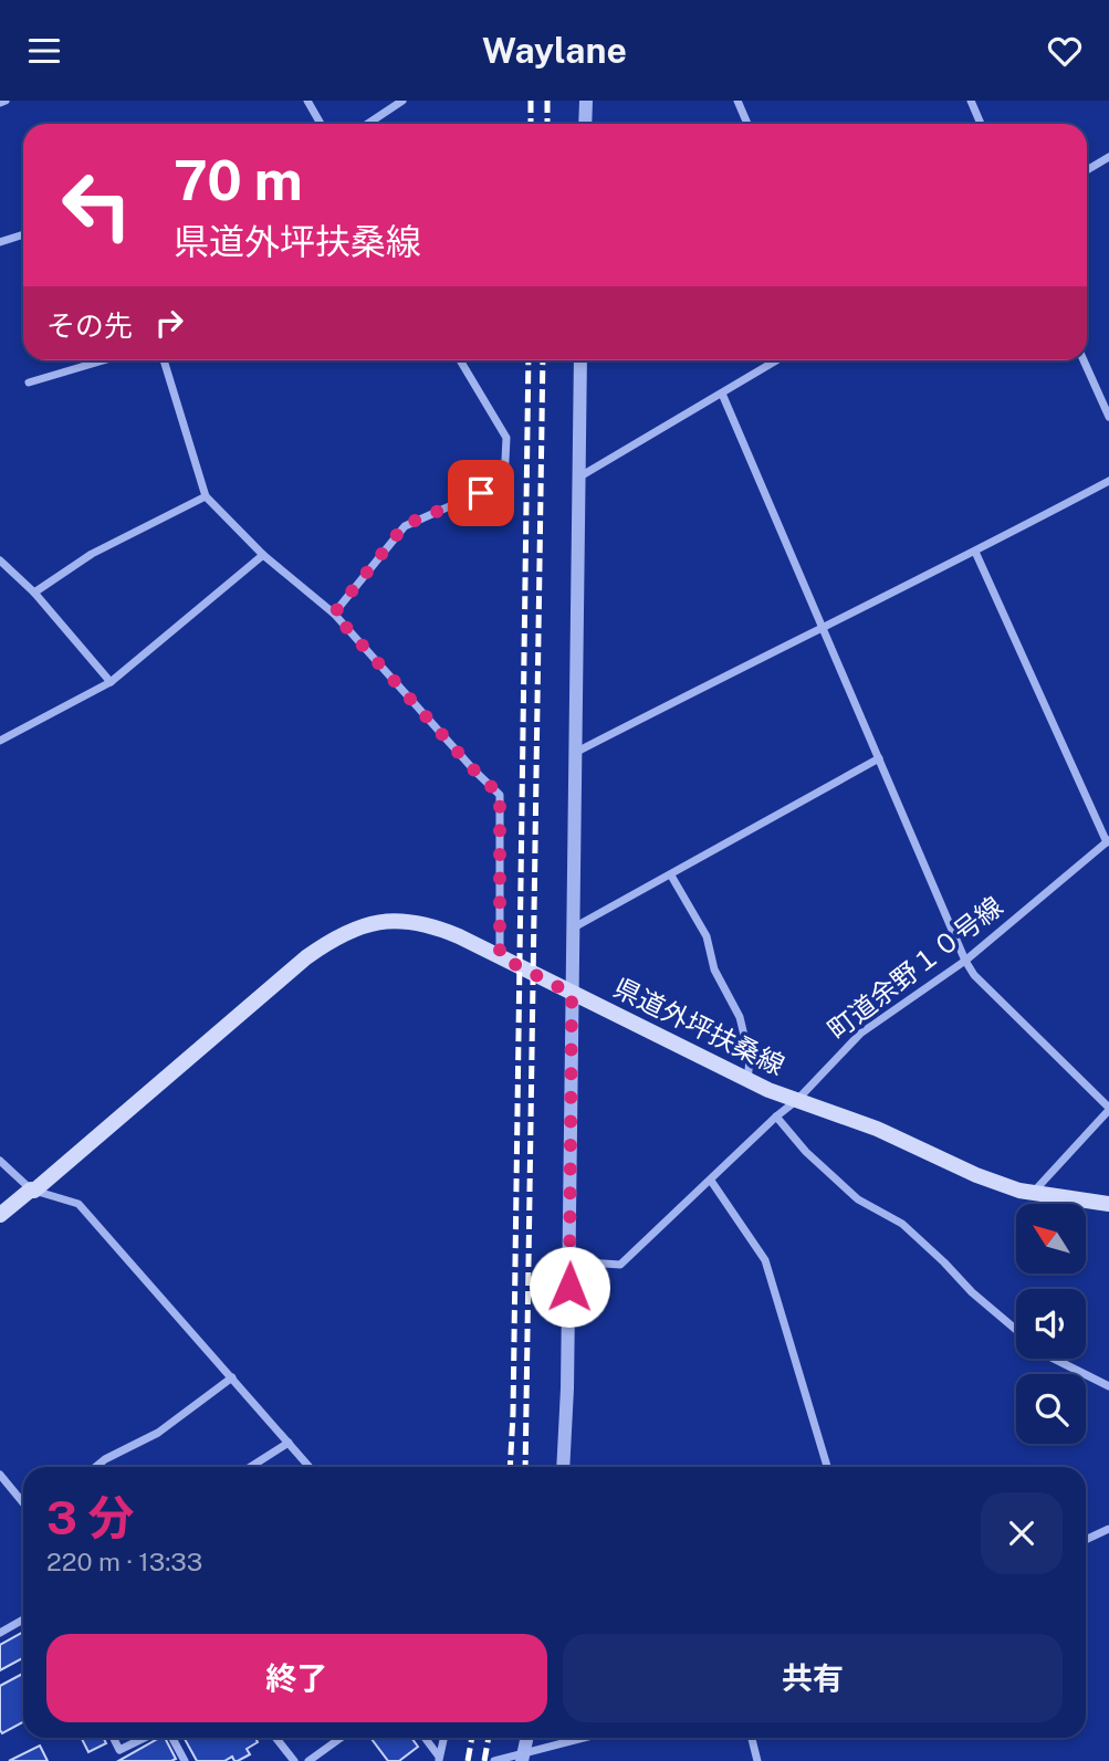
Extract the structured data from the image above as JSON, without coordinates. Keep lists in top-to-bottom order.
{
  "streets": {
    "main road": ["県道外坪扶桑線"],
    "street": ["町道余野１０号線"]
  },
  "crossings": [
    ["町道余野１０号線", "県道外坪扶桑線"]
  ],
  "north": "top left",
  "page": {
    "header": "Waylane",
    "turn": ["70 m", "県道外坪扶桑線"],
    "then": "その先",
    "heading": ["3 分", "220 m · 13:33"],
    "buttons": ["終了", "共有"]
  }
}
